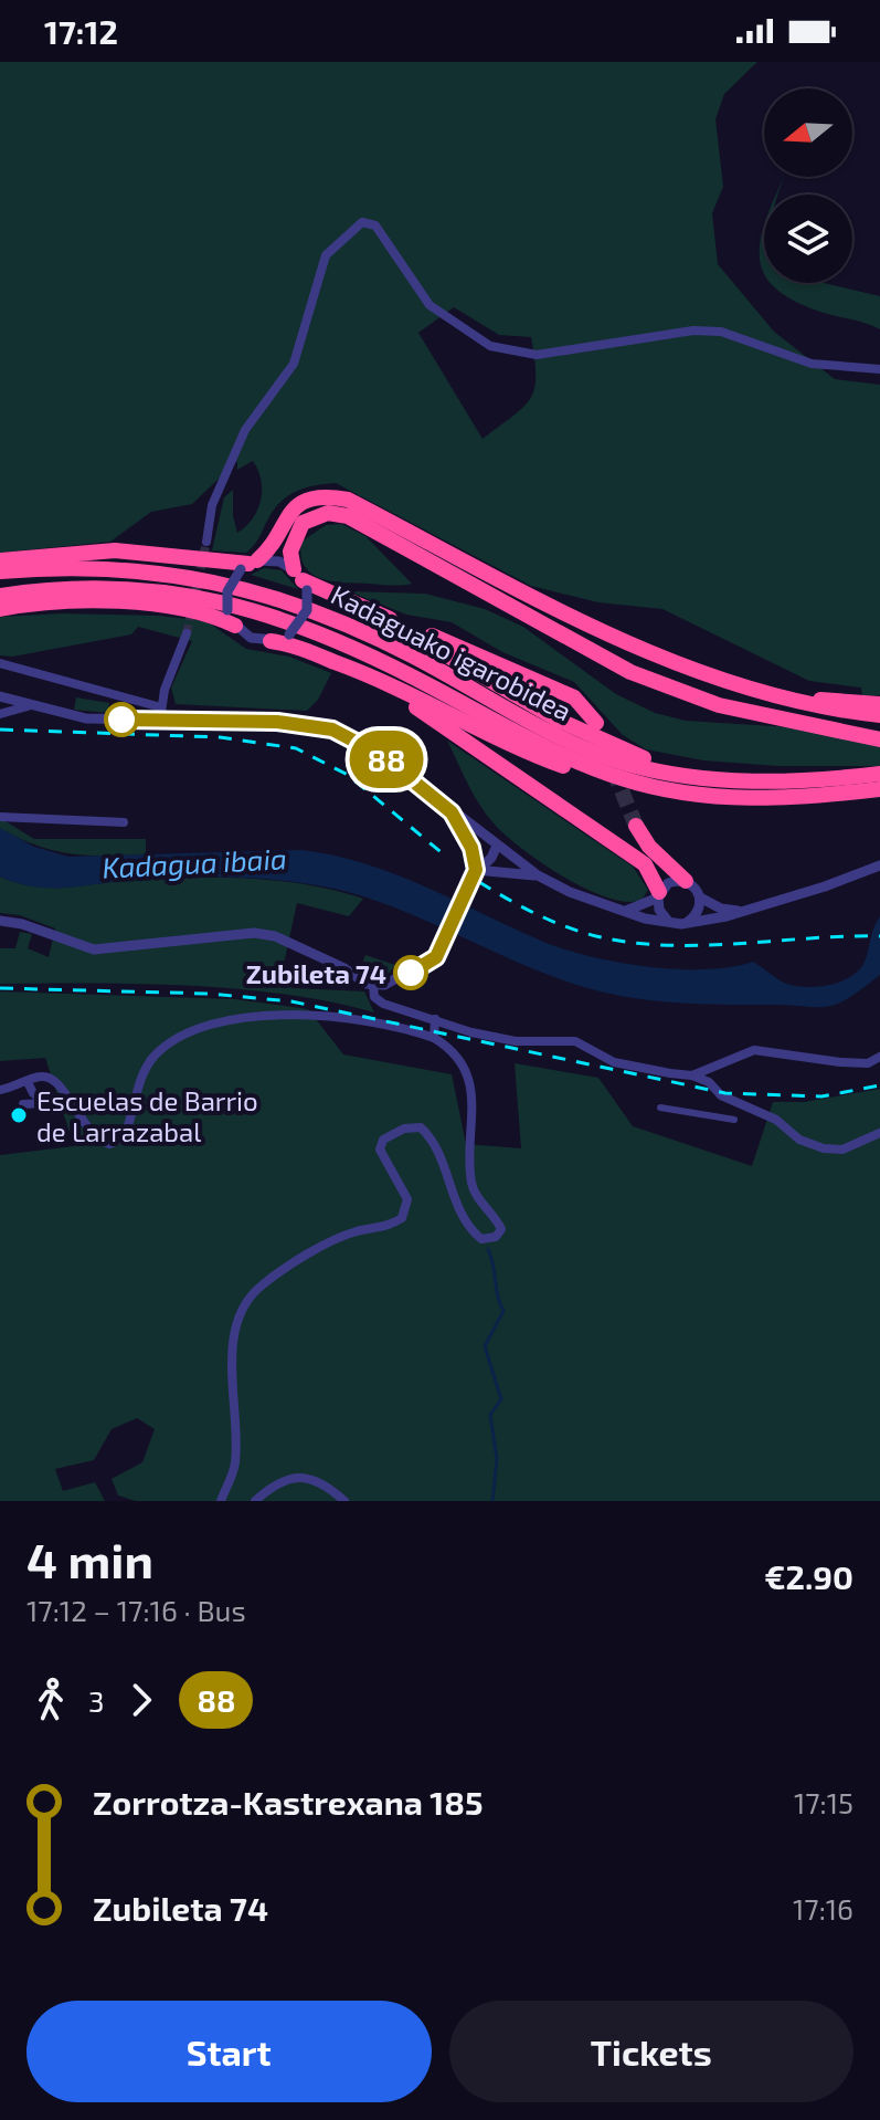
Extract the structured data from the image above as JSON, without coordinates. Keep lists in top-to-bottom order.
{
  "streets": {
    "highway": ["Kadaguako igarobidea"]
  },
  "water": ["Kadagua ibaia"],
  "places": ["Zubileta 74", "Escuelas de Barrio de Larrazabal"],
  "lines": ["bus line 88"],
  "north": "left",
  "page": {
    "status": "17:12",
    "on_map": "88",
    "heading": ["4 min", "17:12 – 17:16 · Bus", "€2.90"],
    "legs": ["3", "88"],
    "list": [
      {
        "name": "Zorrotza-Kastrexana 185",
        "value": "17:15"
      },
      {
        "name": "Zubileta 74",
        "value": "17:16"
      }
    ],
    "buttons": ["Start", "Tickets"]
  }
}
